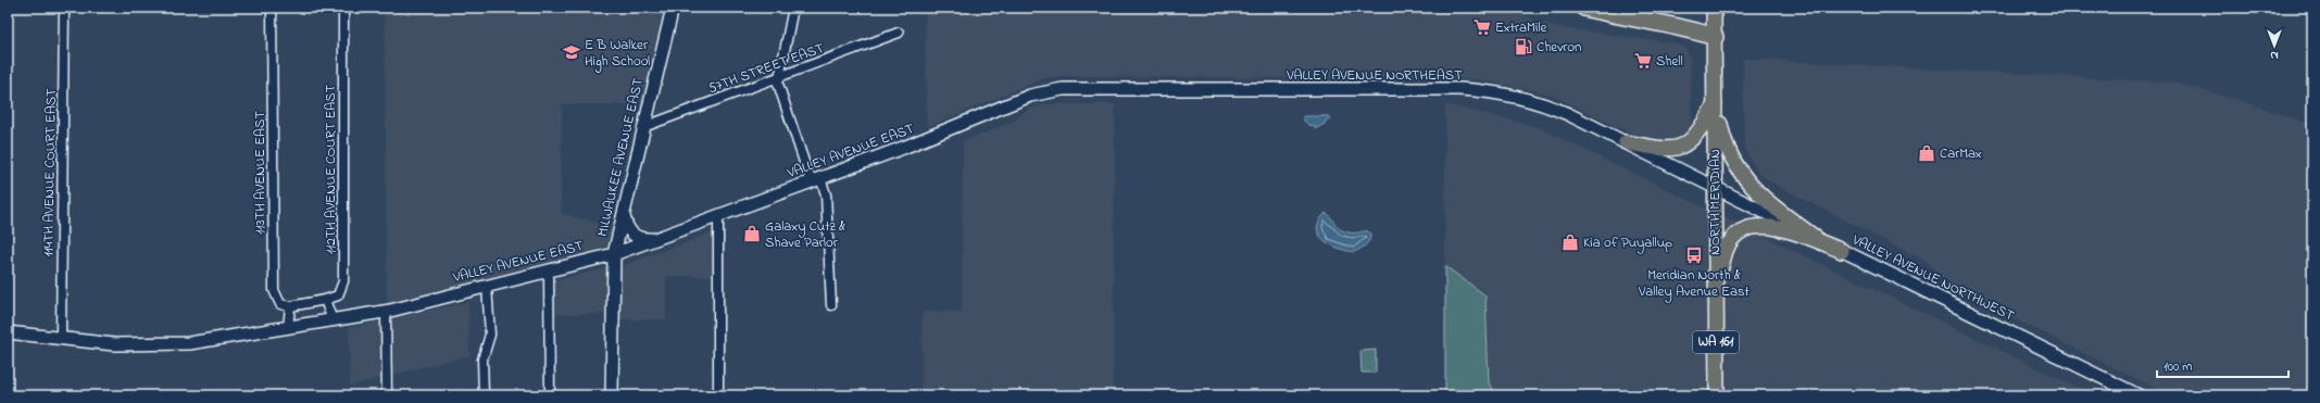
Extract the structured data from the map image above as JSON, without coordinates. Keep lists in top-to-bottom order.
{
  "streets": {
    "main road": [
      "VALLEY AVENUE NORTHEAST",
      "VALLEY AVENUE EAST",
      "MILWAUKEE AVENUE EAST",
      "NORTH MERIDIAN",
      "VALLEY AVENUE NORTHWEST",
      "WA 161"
    ],
    "street": [
      "57TH STREET EAST",
      "112TH AVENUE COURT EAST",
      "114TH AVENUE COURT EAST",
      "113TH AVENUE EAST"
    ]
  },
  "crossings": [
    ["57TH STREET EAST", "MILWAUKEE AVENUE EAST"],
    ["VALLEY AVENUE NORTHEAST", "VALLEY AVENUE EAST"],
    ["VALLEY AVENUE NORTHEAST", "NORTH MERIDIAN"],
    ["VALLEY AVENUE NORTHEAST", "VALLEY AVENUE NORTHWEST"],
    ["VALLEY AVENUE EAST", "MILWAUKEE AVENUE EAST"],
    ["VALLEY AVENUE EAST", "114TH AVENUE COURT EAST"],
    ["NORTH MERIDIAN", "VALLEY AVENUE NORTHWEST"]
  ],
  "places": {
    "supermarket": ["ExtraMile", "Shell"],
    "fuel station": ["Chevron"],
    "school or university": ["E B Walker High School"],
    "shop": ["CarMax", "Galaxy Cutz & Shave Parlor", "Kia of Puyallup"],
    "bus stop": ["Meridian North & Valley Avenue East"]
  },
  "scale_bar": "100 m",
  "north": "bottom"
}
